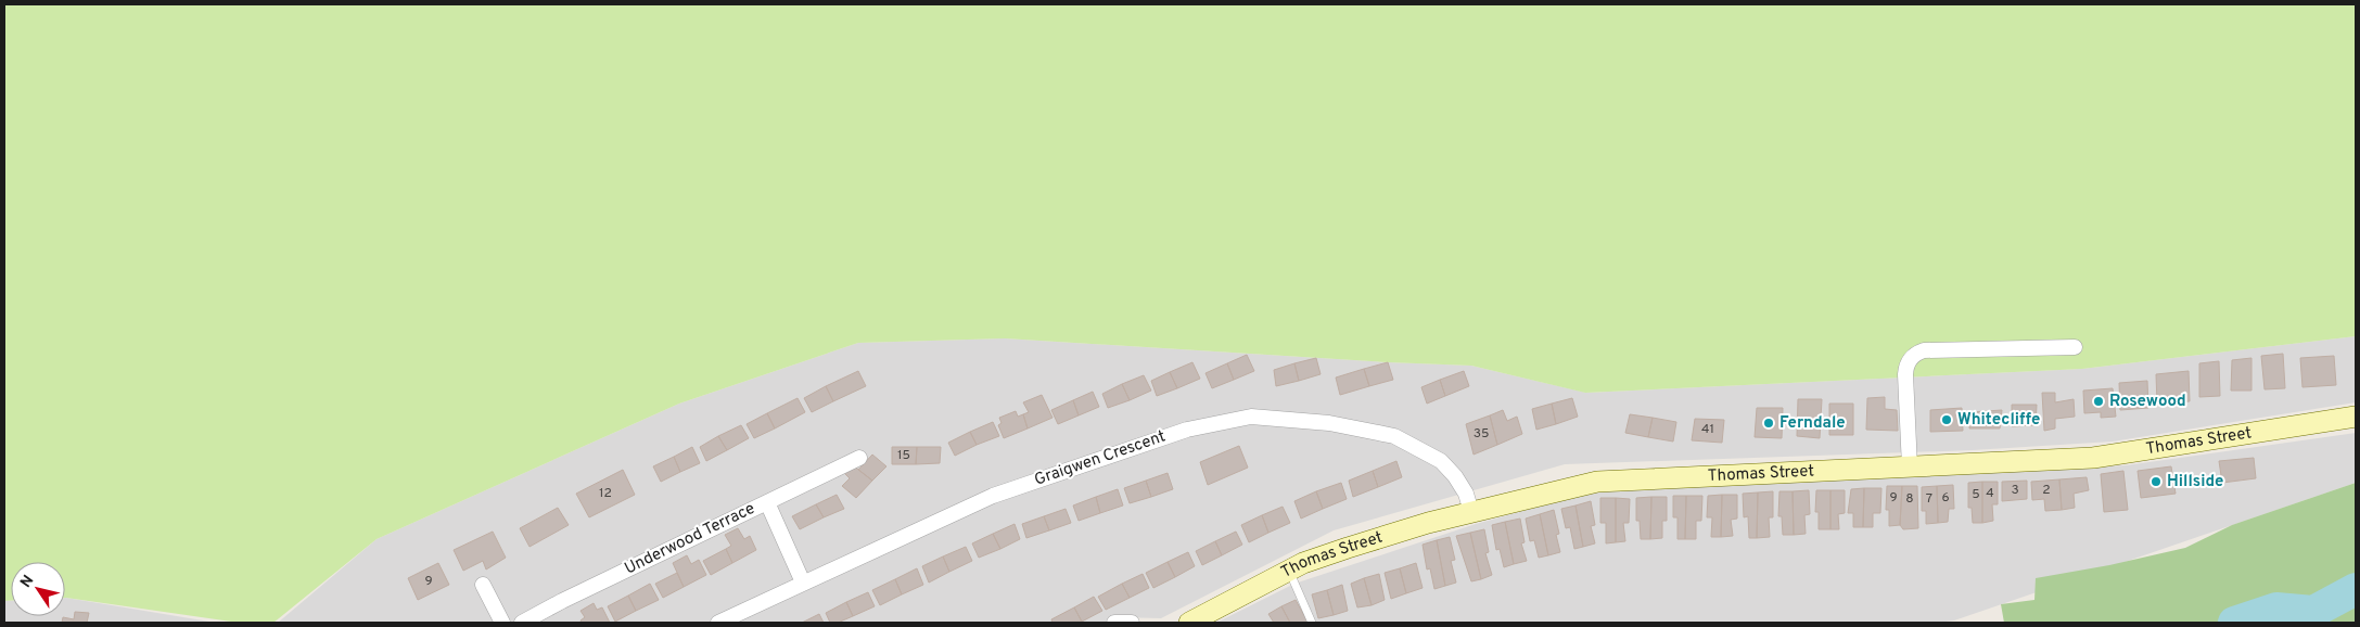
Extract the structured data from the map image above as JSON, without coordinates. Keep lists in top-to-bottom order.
{
  "streets": {
    "main road": ["Thomas Street"],
    "street": ["Graigwen Crescent", "Underwood Terrace"]
  },
  "crossings": [
    ["Thomas Street", "Graigwen Crescent"]
  ],
  "places": [
    "Rosewood",
    "Whitecliffe",
    "Ferndale",
    "Hillside"
  ],
  "house_numbers": [
    "41",
    "35",
    "15",
    "3",
    "2",
    "12",
    "4",
    "5",
    "9",
    "6",
    "8",
    "7",
    "9"
  ],
  "north": "top left"
}
